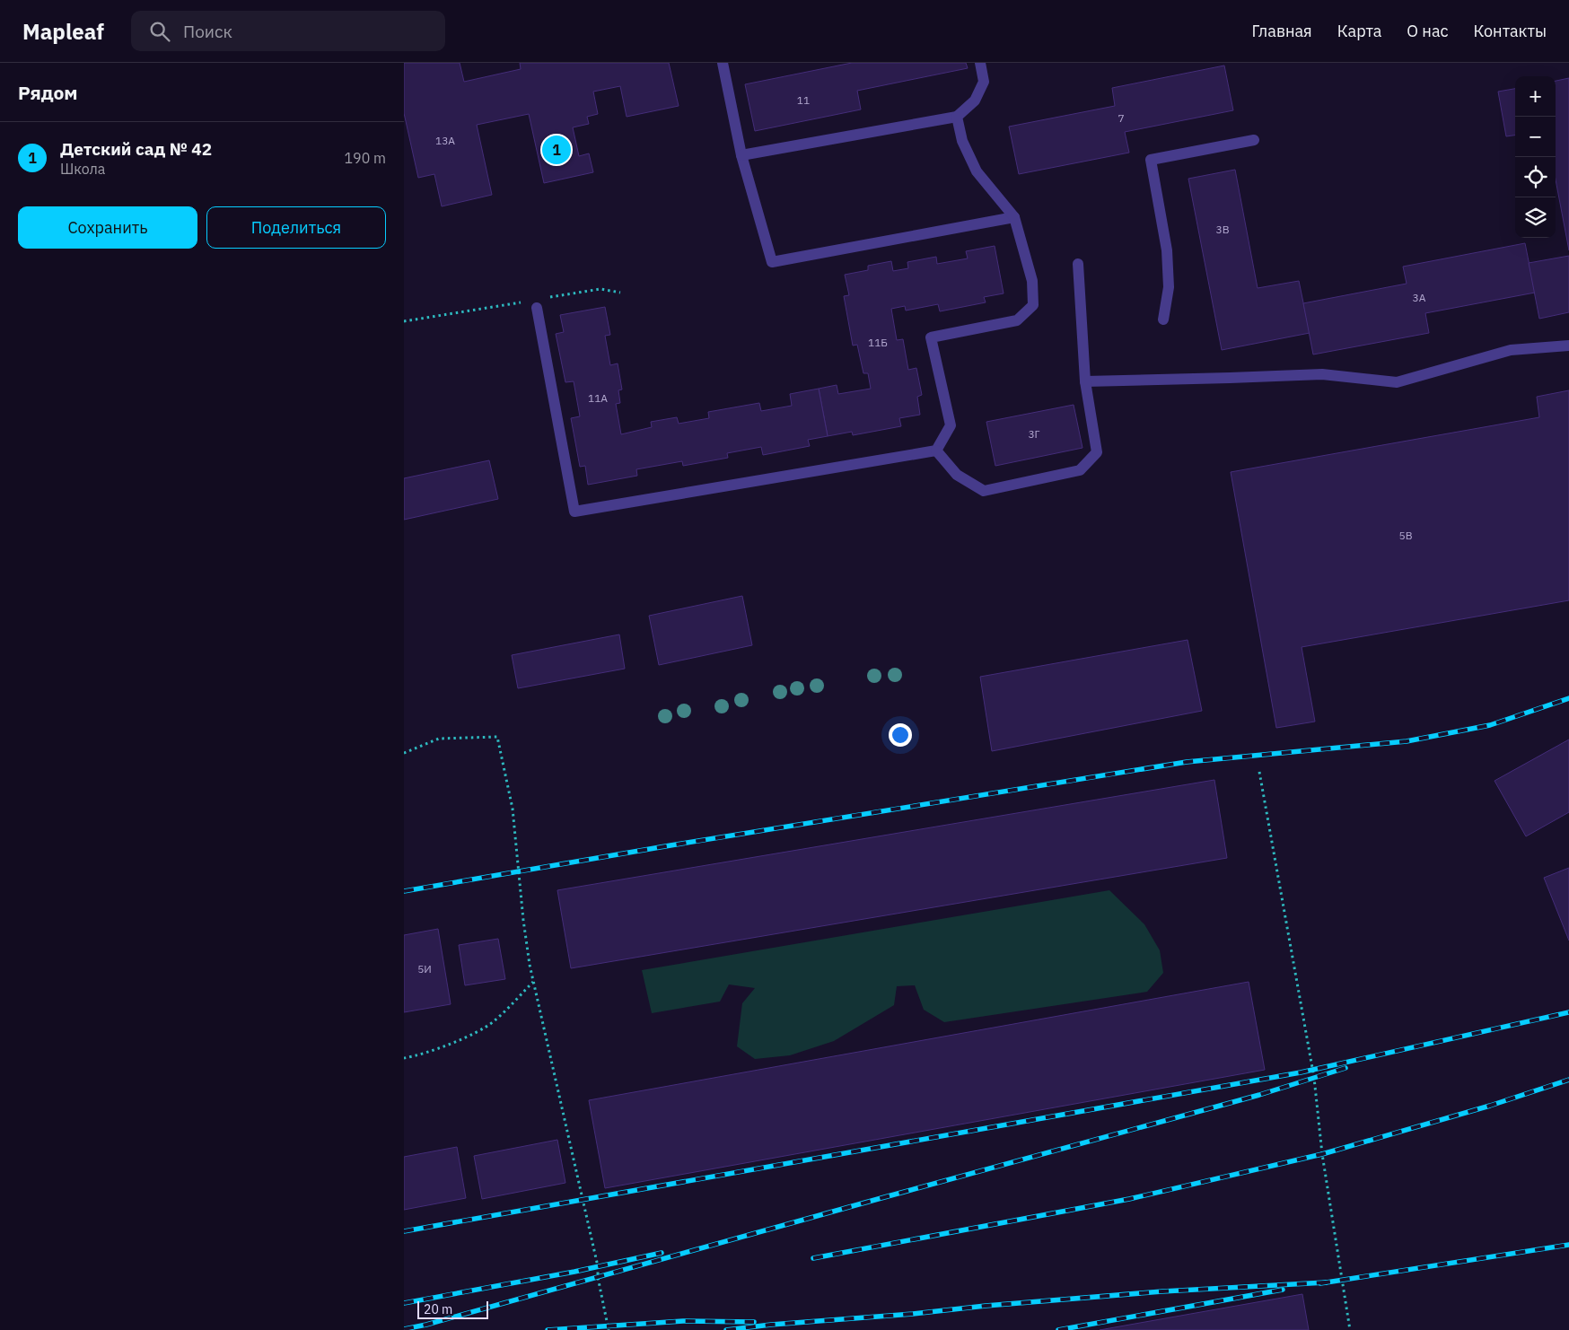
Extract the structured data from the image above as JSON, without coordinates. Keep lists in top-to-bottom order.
{
  "house_numbers": [
    "11",
    "7",
    "13А",
    "3В",
    "3А",
    "11Б",
    "11А",
    "3Г",
    "5В",
    "5И"
  ],
  "scale_bar": "20 m",
  "page": {
    "header": "Mapleaf",
    "search": "Поиск",
    "nav": [
      "Главная",
      "Карта",
      "О нас",
      "Контакты"
    ],
    "heading": "Рядом",
    "map_buttons": ["+", "−"],
    "list": [
      {
        "mark": "1",
        "name": "Детский сад № 42",
        "note": "Школа",
        "value": "190 m"
      }
    ],
    "pins": "1",
    "buttons": ["Сохранить", "Поделиться"],
    "scale": "20 m"
  }
}
